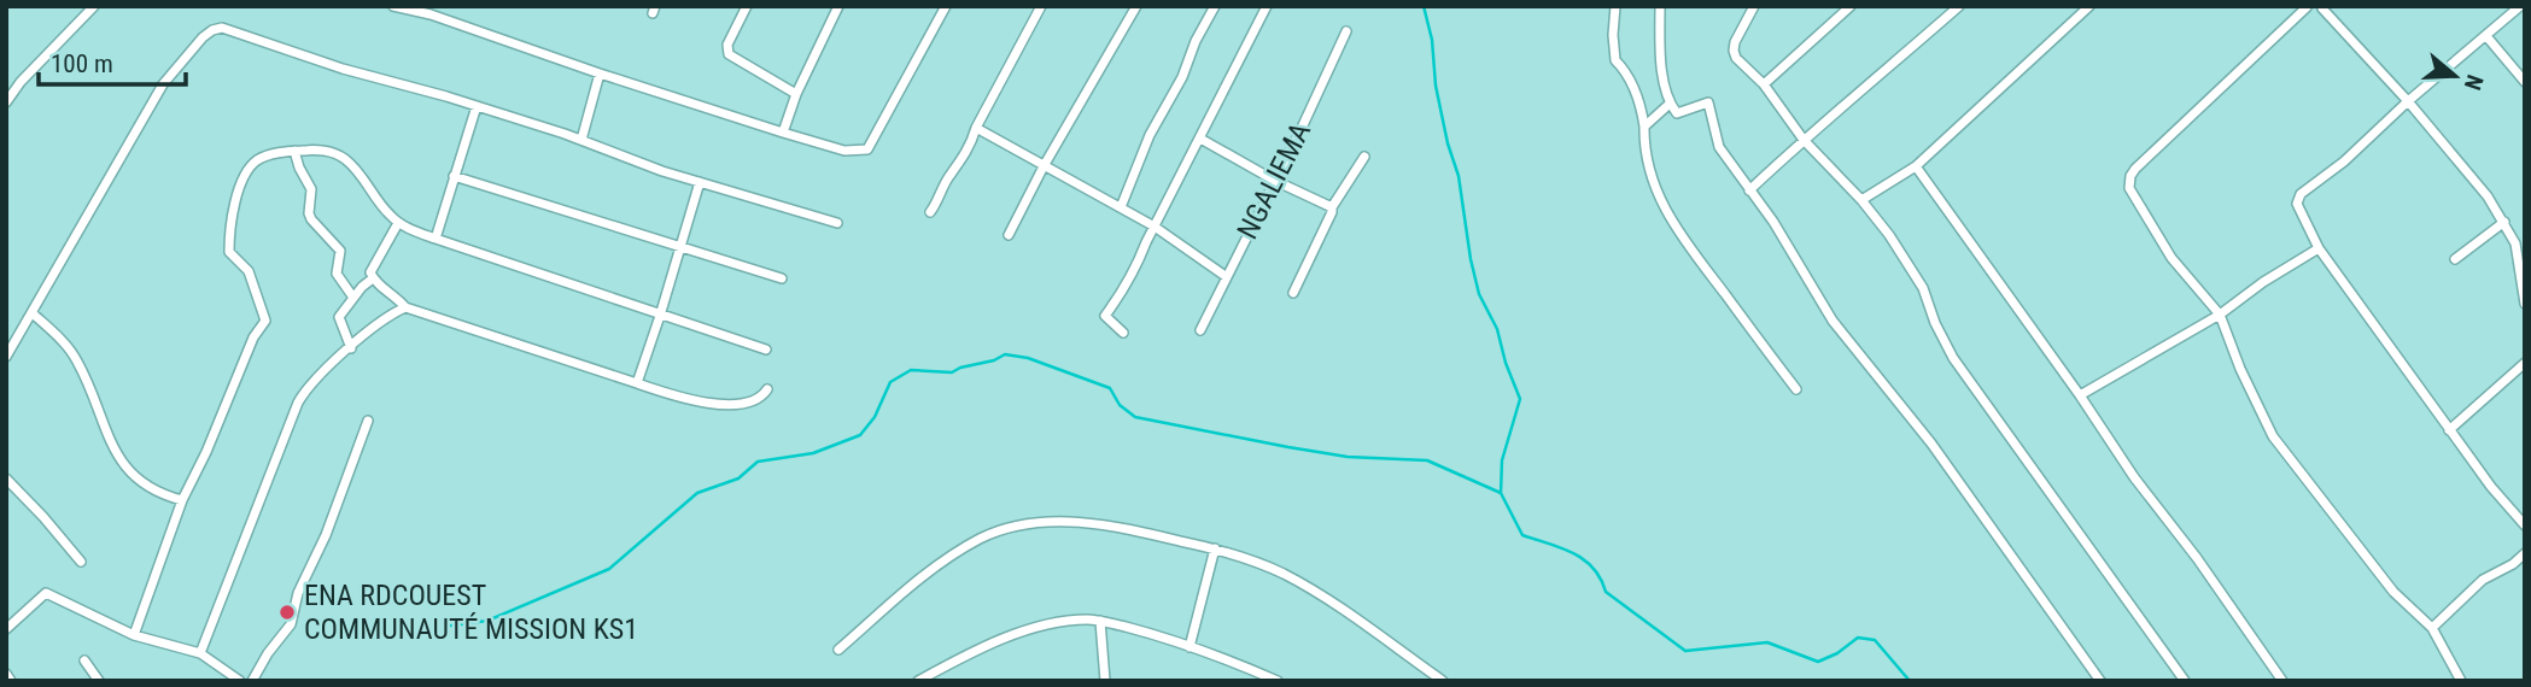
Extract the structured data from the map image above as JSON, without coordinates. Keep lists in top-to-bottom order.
{
  "streets": {
    "street": ["NGALIEMA"]
  },
  "places": ["ENA RDCOUEST COMMUNAUTÉ MISSION KS1"],
  "scale_bar": "100 m",
  "north": "right"
}
